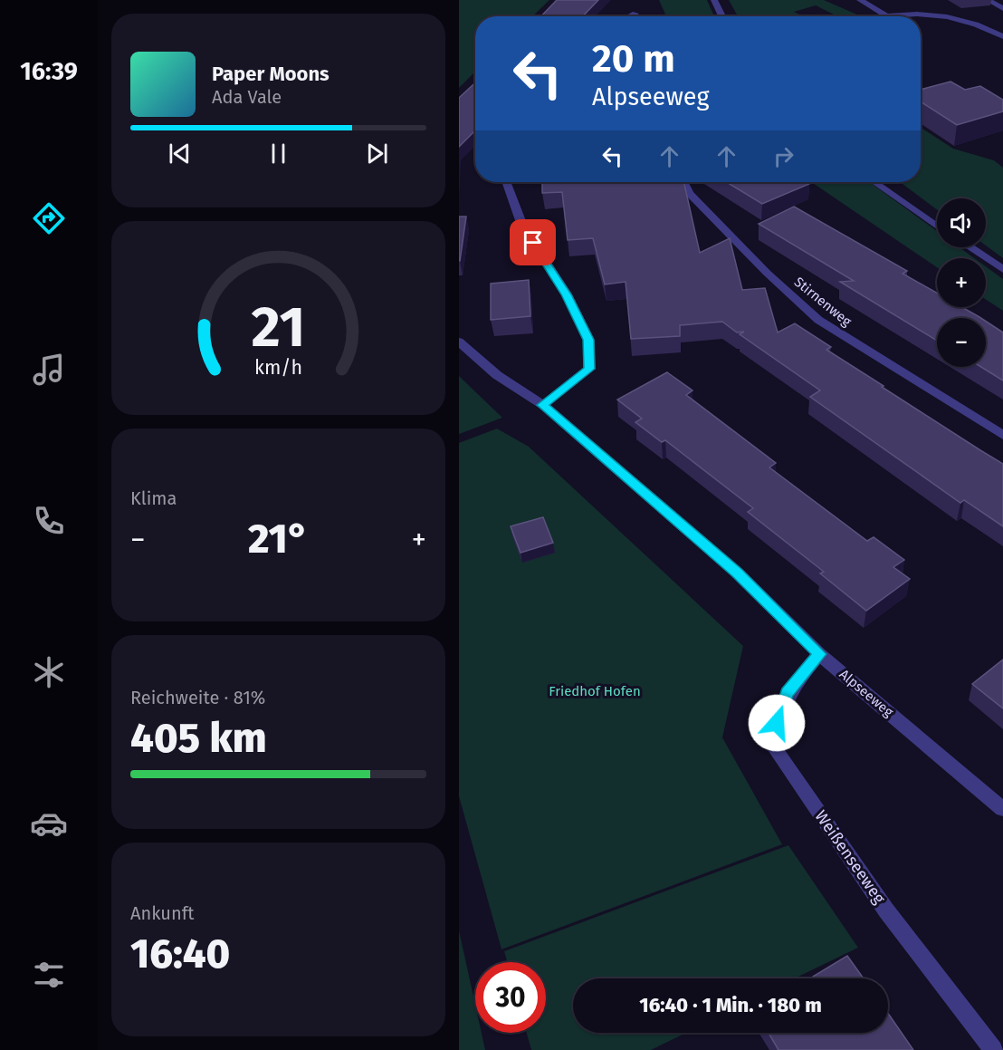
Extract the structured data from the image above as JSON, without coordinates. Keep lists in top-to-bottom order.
{
  "streets": {
    "street": ["Stirnenweg", "Alpseeweg", "Weißenseeweg"]
  },
  "crossings": [
    ["Alpseeweg", "Weißenseeweg"]
  ],
  "parks": ["Friedhof Hofen"],
  "page": {
    "tabs": "16:39",
    "turn": ["20 m", "Alpseeweg"],
    "song": ["Paper Moons", "Ada Vale"],
    "map_buttons": ["+", "−"],
    "tile": [
      "Klima",
      ["Reichweite · 81%", "405 km"],
      ["Ankunft", "16:40"]
    ],
    "heat": ["−", "21°", "+"],
    "limit": "30",
    "trip": "16:40 · 1 Min. · 180 m",
    "gauge": ["21", "km/h"]
  }
}
